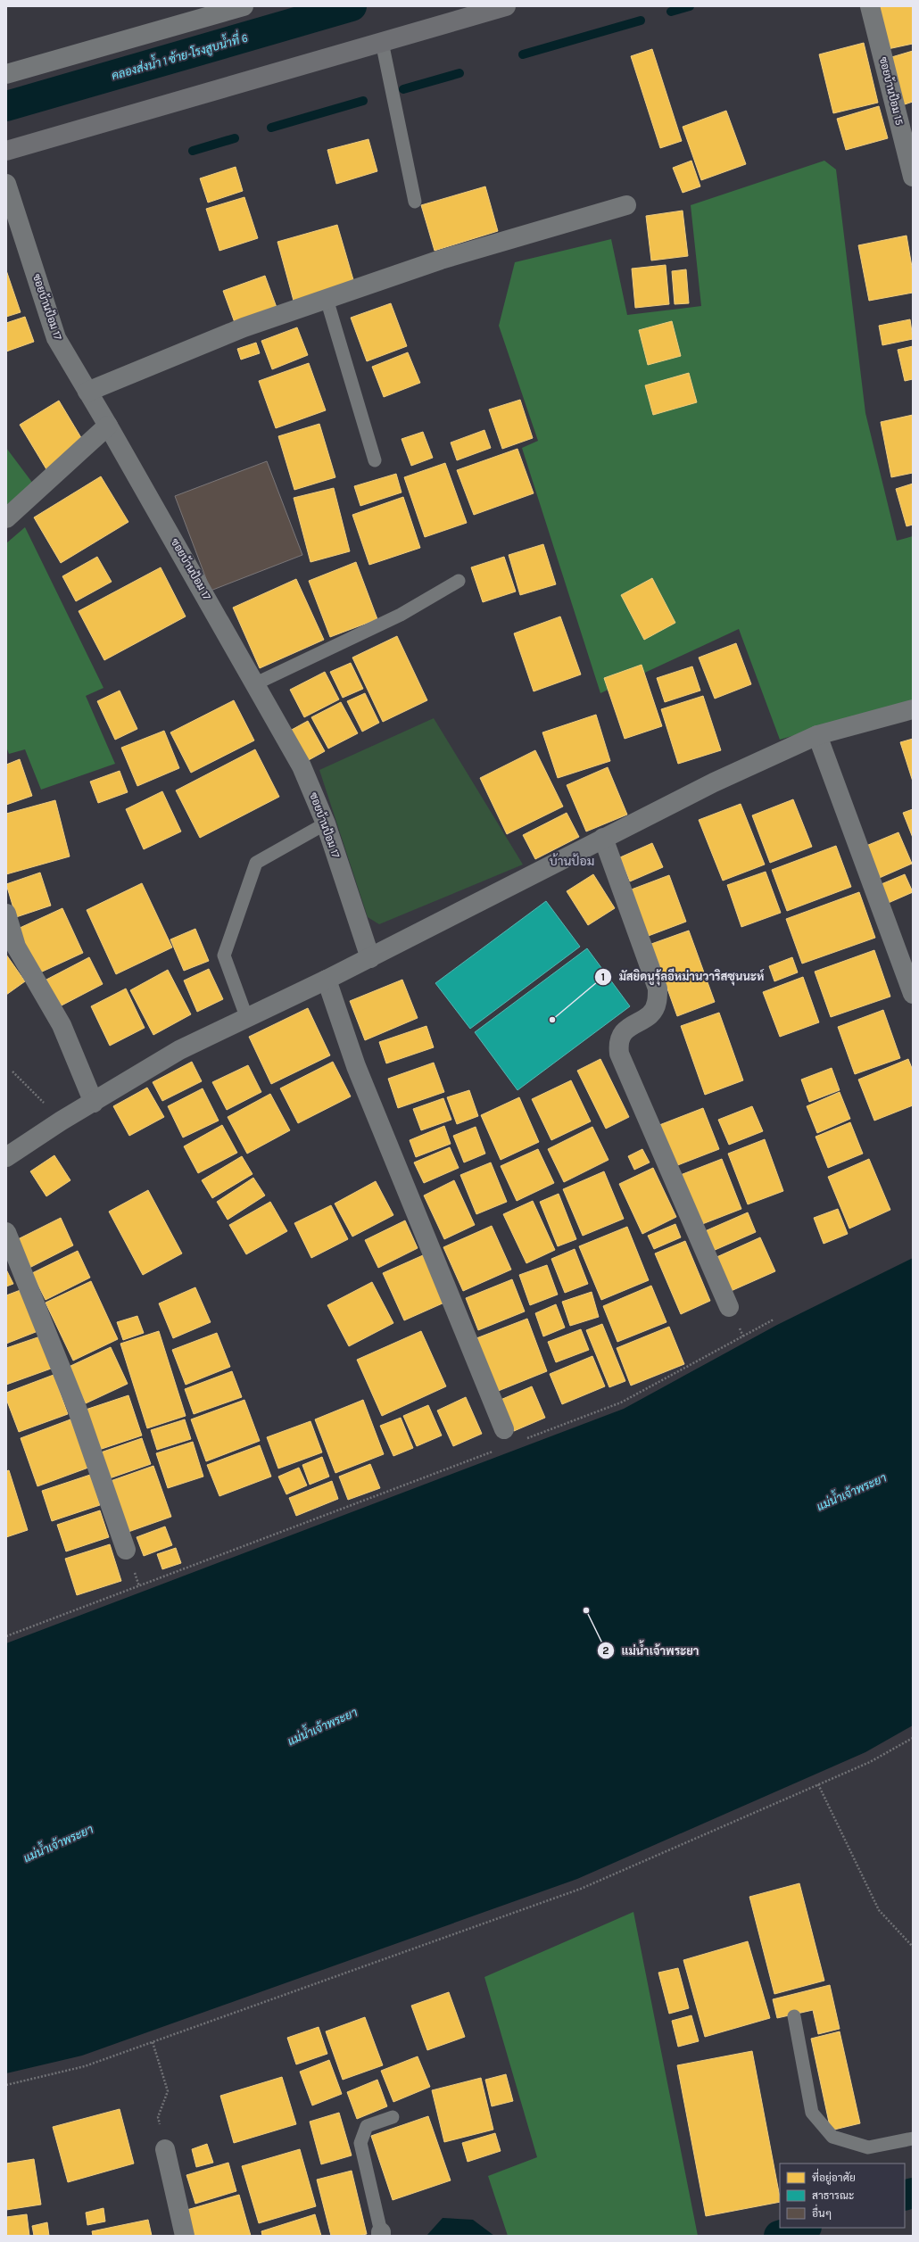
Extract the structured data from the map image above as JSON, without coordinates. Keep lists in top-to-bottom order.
{
  "streets": {
    "street": ["ซอยบ้านป้อม 15", "ซอยบ้านป้อม 17"]
  },
  "districts": ["บ้านป้อม"],
  "water": ["คลองส่งน้ำ 1 ซ้าย-โรงสูบน้ำที่ 6", "แม่น้ำเจ้าพระยา"],
  "places": ["มัสยิดนูรุ้ลอีหม่านวาริสซุนนะห์", "แม่น้ำเจ้าพระยา"],
  "legend": ["ที่อยู่อาศัย", "สาธารณะ", "อื่นๆ"]
}
